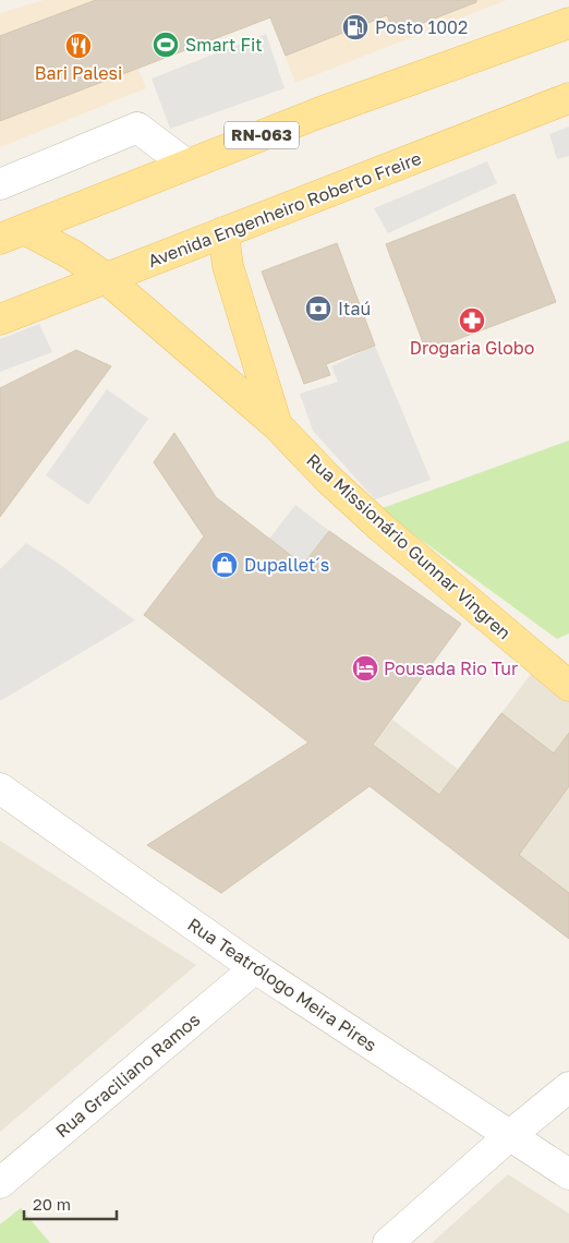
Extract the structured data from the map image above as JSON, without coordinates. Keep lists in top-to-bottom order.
{
  "streets": {
    "main road": ["RN-063", "Avenida Engenheiro Roberto Freire", "Rua Missionário Gunnar Vingren"],
    "street": ["Rua Teatrólogo Meira Pires", "Rua Graciliano Ramos"]
  },
  "crossings": [
    ["RN-063", "Rua Missionário Gunnar Vingren"],
    ["Avenida Engenheiro Roberto Freire", "Rua Missionário Gunnar Vingren"],
    ["Rua Teatrólogo Meira Pires", "Rua Graciliano Ramos"]
  ],
  "places": {
    "fuel station": ["Posto 1002"],
    "sports": ["Smart Fit"],
    "restaurant": ["Bari Palesi"],
    "bank": ["Itaú"],
    "pharmacy": ["Drogaria Globo"],
    "shop": ["Dupallet´s"],
    "hotel": ["Pousada Rio Tur"]
  },
  "scale_bar": "20 m"
}
